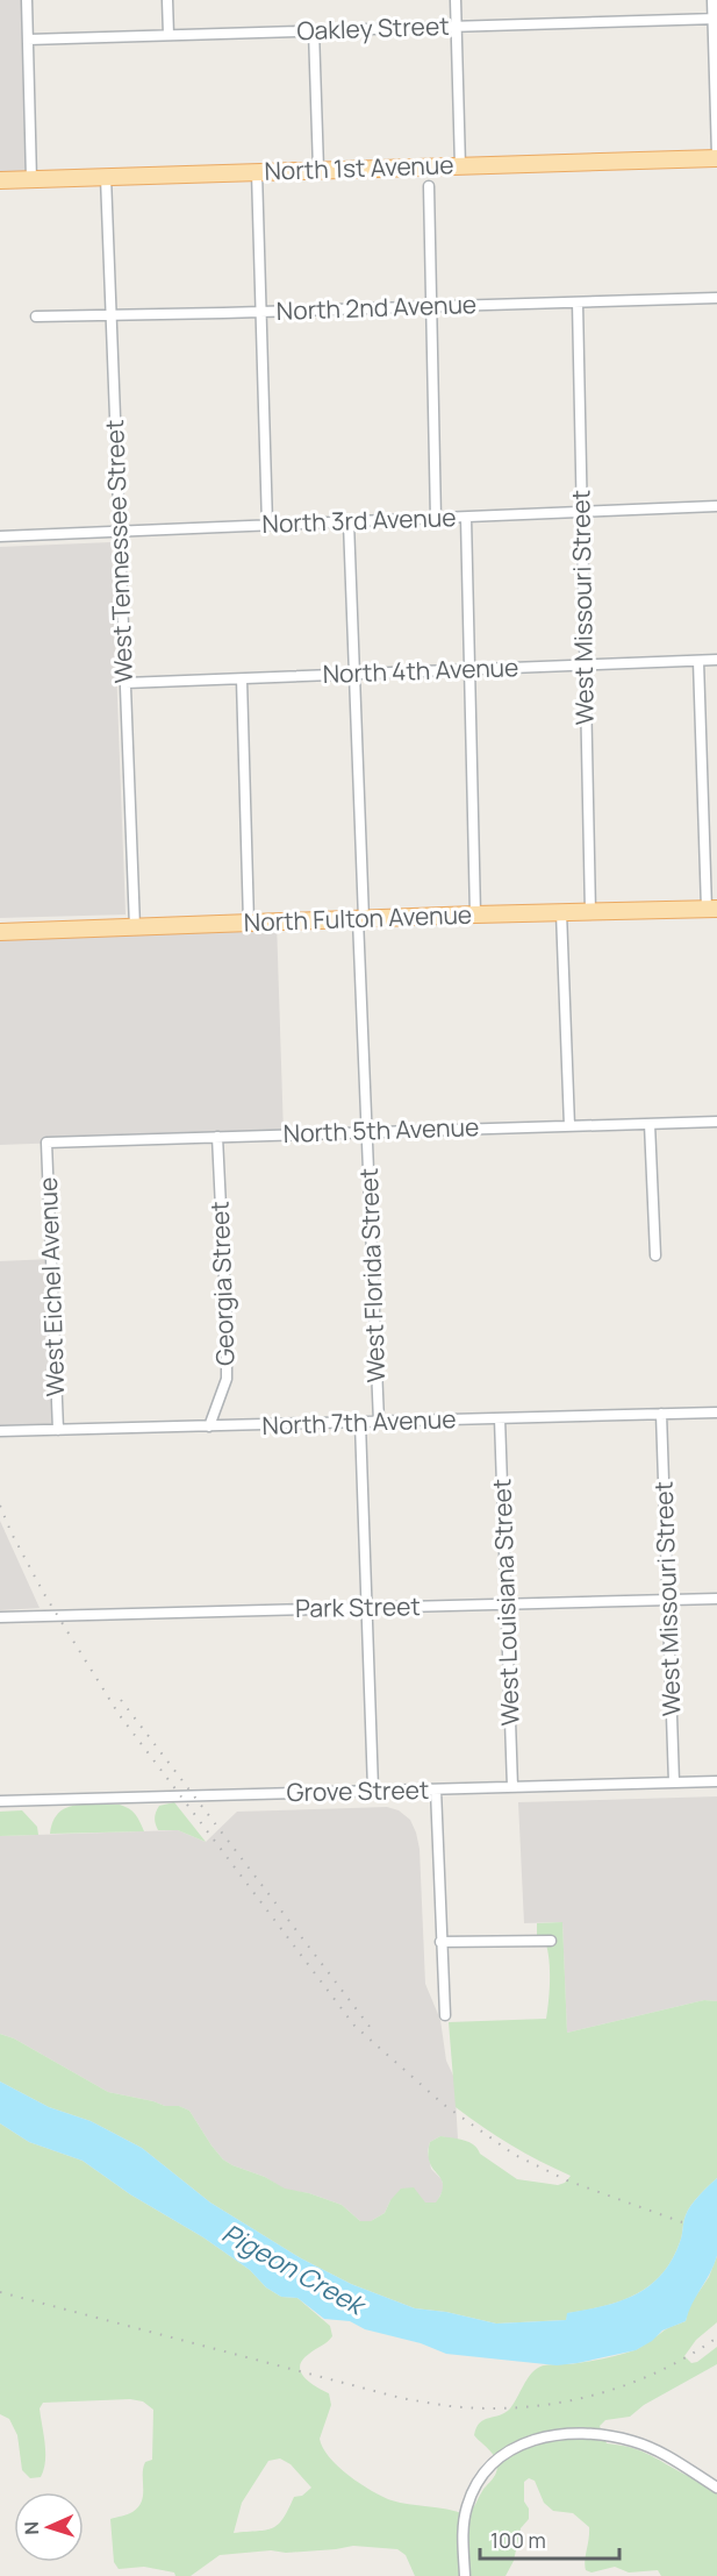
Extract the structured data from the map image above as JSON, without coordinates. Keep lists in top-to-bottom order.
{
  "streets": {
    "main road": ["North 1st Avenue", "North Fulton Avenue"],
    "street": [
      "Oakley Street",
      "North 2nd Avenue",
      "North 3rd Avenue",
      "West Tennessee Street",
      "West Missouri Street",
      "North 4th Avenue",
      "North 5th Avenue",
      "West Florida Street",
      "Georgia Street",
      "West Eichel Avenue",
      "North 7th Avenue",
      "West Louisiana Street",
      "Park Street",
      "Grove Street"
    ]
  },
  "crossings": [
    ["North 1st Avenue", "West Tennessee Street"],
    ["North 2nd Avenue", "West Tennessee Street"],
    ["North 2nd Avenue", "West Missouri Street"],
    ["North 3rd Avenue", "West Tennessee Street"],
    ["North 3rd Avenue", "West Missouri Street"],
    ["North 3rd Avenue", "West Florida Street"],
    ["West Tennessee Street", "North 4th Avenue"],
    ["West Tennessee Street", "North Fulton Avenue"],
    ["West Missouri Street", "North 4th Avenue"],
    ["West Missouri Street", "North Fulton Avenue"],
    ["West Missouri Street", "North 7th Avenue"],
    ["West Missouri Street", "Park Street"],
    ["West Missouri Street", "Grove Street"],
    ["North 4th Avenue", "West Florida Street"],
    ["North Fulton Avenue", "West Florida Street"],
    ["North 5th Avenue", "West Florida Street"],
    ["North 5th Avenue", "Georgia Street"],
    ["North 5th Avenue", "West Eichel Avenue"],
    ["West Florida Street", "North 7th Avenue"],
    ["Georgia Street", "North 7th Avenue"],
    ["West Eichel Avenue", "North 7th Avenue"],
    ["North 7th Avenue", "West Louisiana Street"],
    ["West Louisiana Street", "Park Street"],
    ["West Louisiana Street", "Grove Street"]
  ],
  "water": ["Pigeon Creek"],
  "scale_bar": "100 m",
  "north": "left"
}
